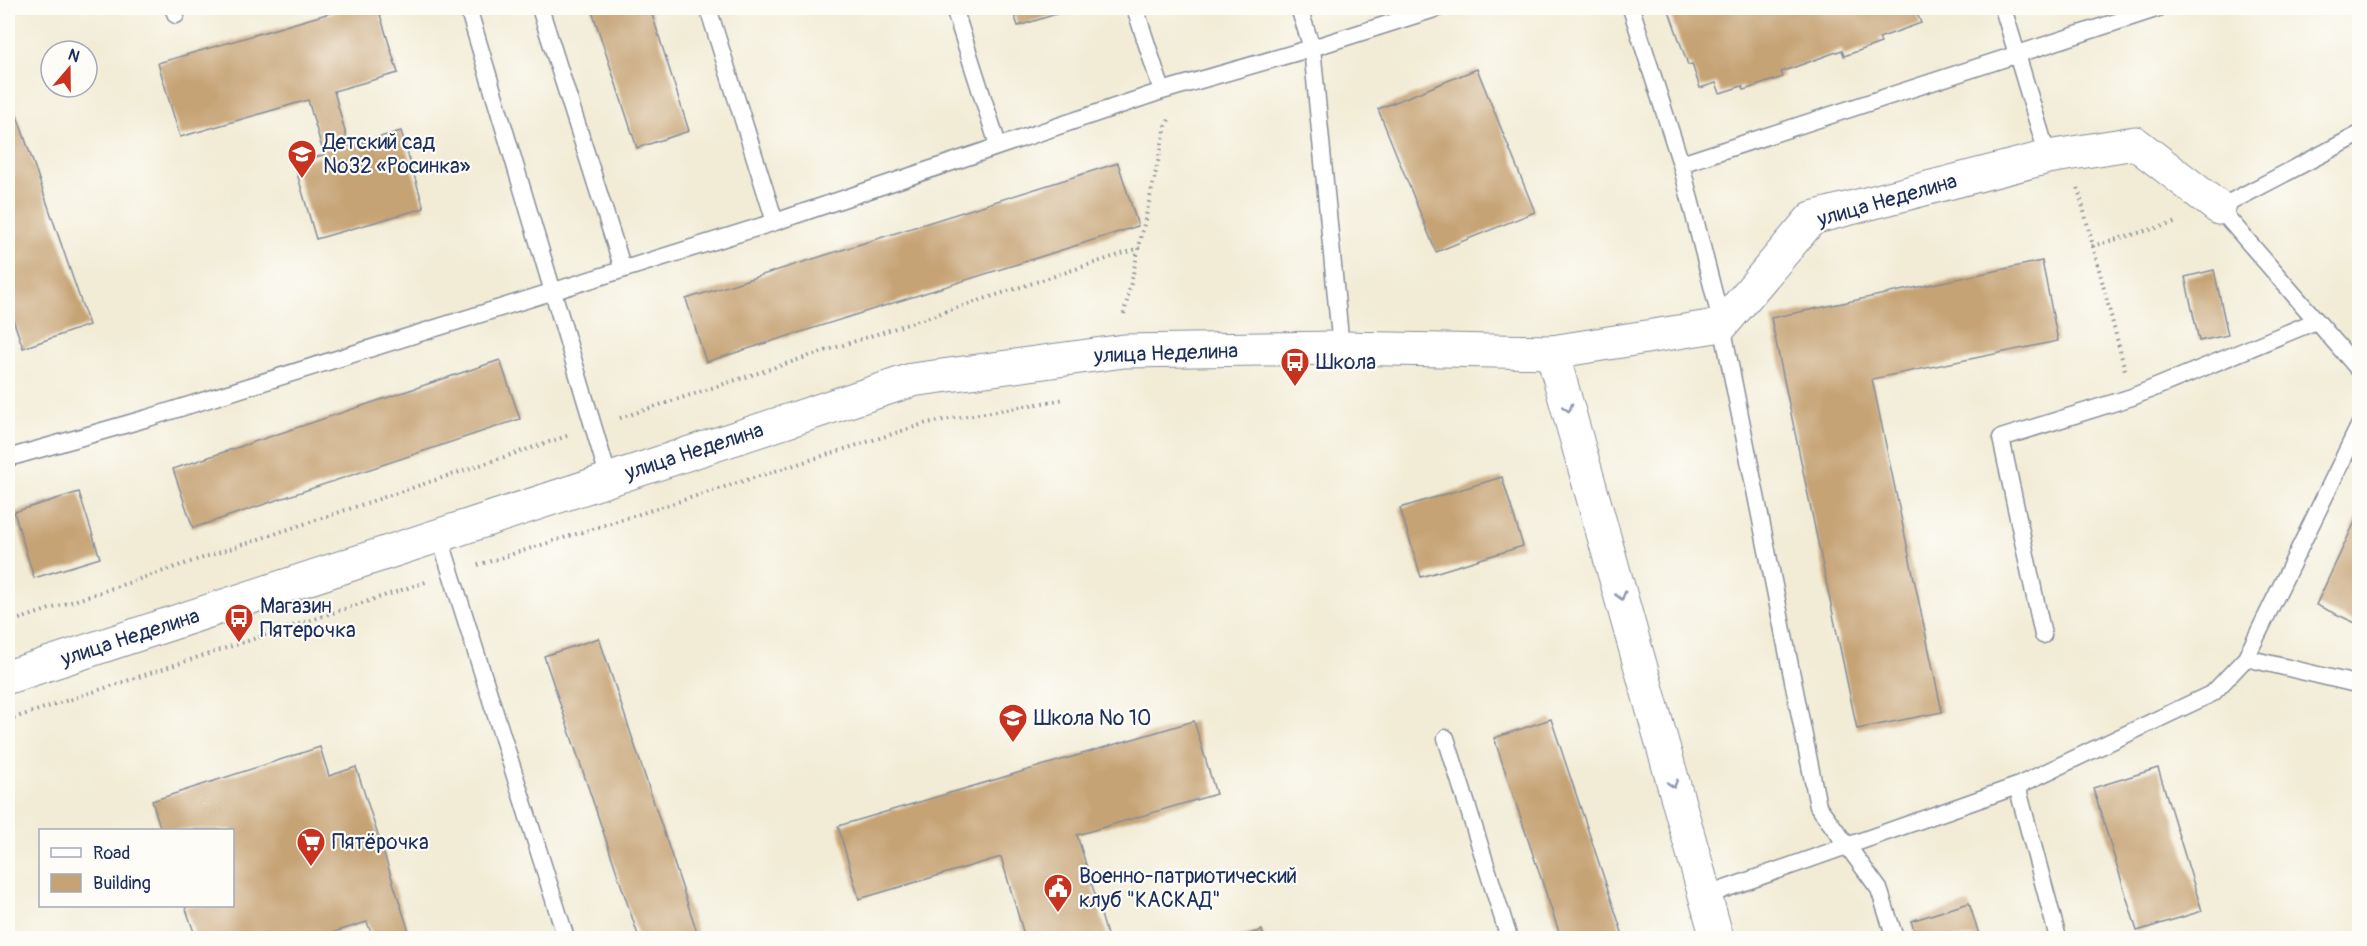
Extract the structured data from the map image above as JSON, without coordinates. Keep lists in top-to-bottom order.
{
  "streets": {
    "street": ["улица Неделина"]
  },
  "places": {
    "school or university": ["Детский сад №32 «Росинка»", "Школа № 10"],
    "bus stop": ["Школа", "Магазин Пятерочка"],
    "supermarket": ["Пятёрочка"],
    "public building": ["Военно-патриотический клуб \"КАСКАД\""]
  },
  "legend": ["Road", "Building"],
  "north": "top"
}
